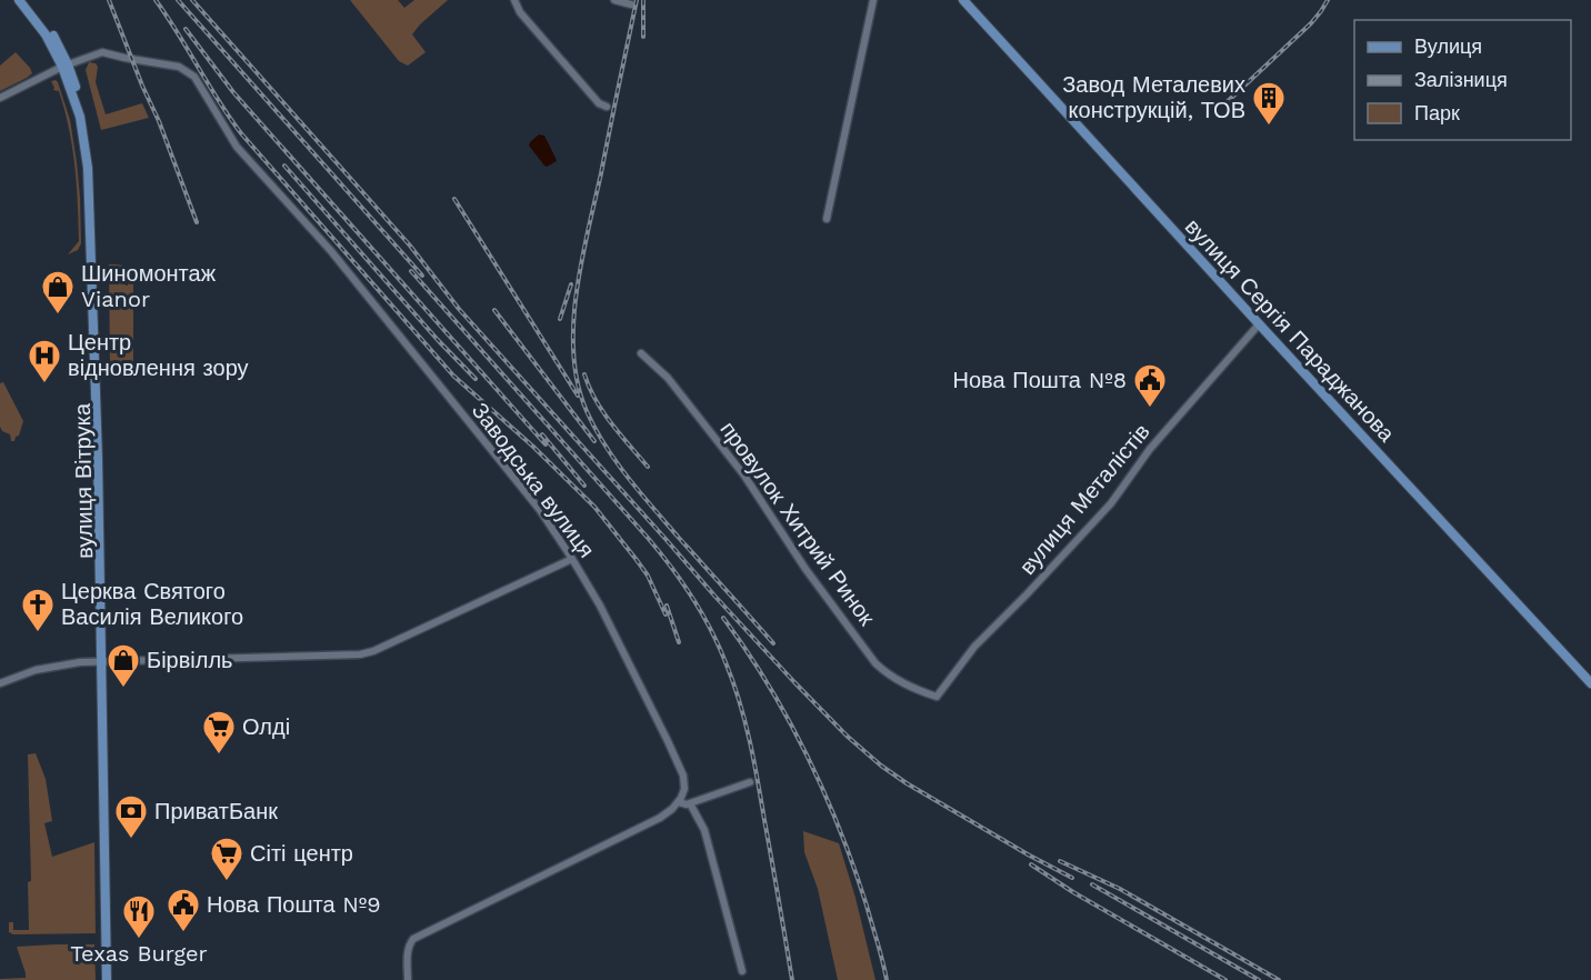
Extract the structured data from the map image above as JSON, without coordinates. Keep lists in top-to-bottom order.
{
  "streets": {
    "main road": ["вулиця Сергія Параджанова", "вулиця Вітрука"],
    "street": ["Заводська вулиця", "вулиця Металістів", "провулок Хитрий Ринок"]
  },
  "crossings": [
    ["вулиця Сергія Параджанова", "вулиця Металістів"],
    ["Заводська вулиця", "вулиця Вітрука"],
    ["вулиця Металістів", "провулок Хитрий Ринок"]
  ],
  "places": {
    "building": ["Завод Металевих конструкцій, ТОВ"],
    "shop": ["Шиномонтаж Vianor", "Бірвілль"],
    "hospital": ["Центр відновлення зору"],
    "public building": ["Нова Пошта №8", "Нова Пошта №9"],
    "church": ["Церква Святого Василія Великого"],
    "supermarket": ["Олді", "Сіті центр"],
    "bank": ["ПриватБанк"],
    "restaurant": ["Texas Burger"]
  },
  "legend": ["Вулиця", "Залізниця", "Парк"]
}
